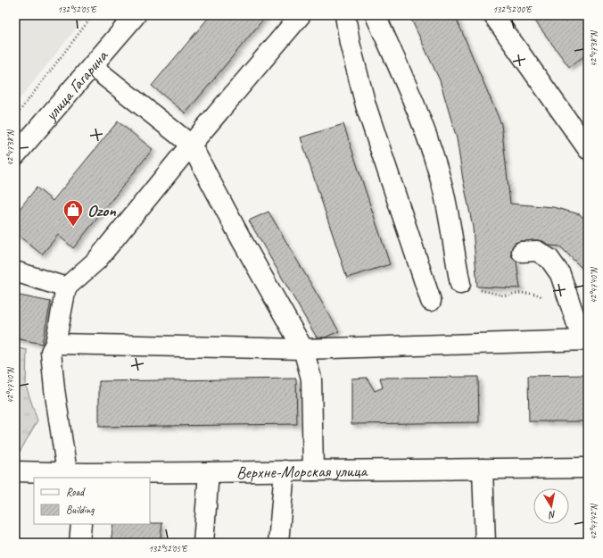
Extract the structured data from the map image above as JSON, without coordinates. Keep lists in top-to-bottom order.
{
  "streets": {
    "street": ["улица Гагарина", "Верхне-Морская улица"]
  },
  "places": {
    "shop": ["Ozon"]
  },
  "legend": ["Road", "Building"],
  "north": "bottom",
  "coordinates": [
    "132°52'05\"E",
    "132°52'00\"E",
    "42°47'38\"N",
    "42°47'40\"N",
    "42°47'42\"N"
  ]
}
